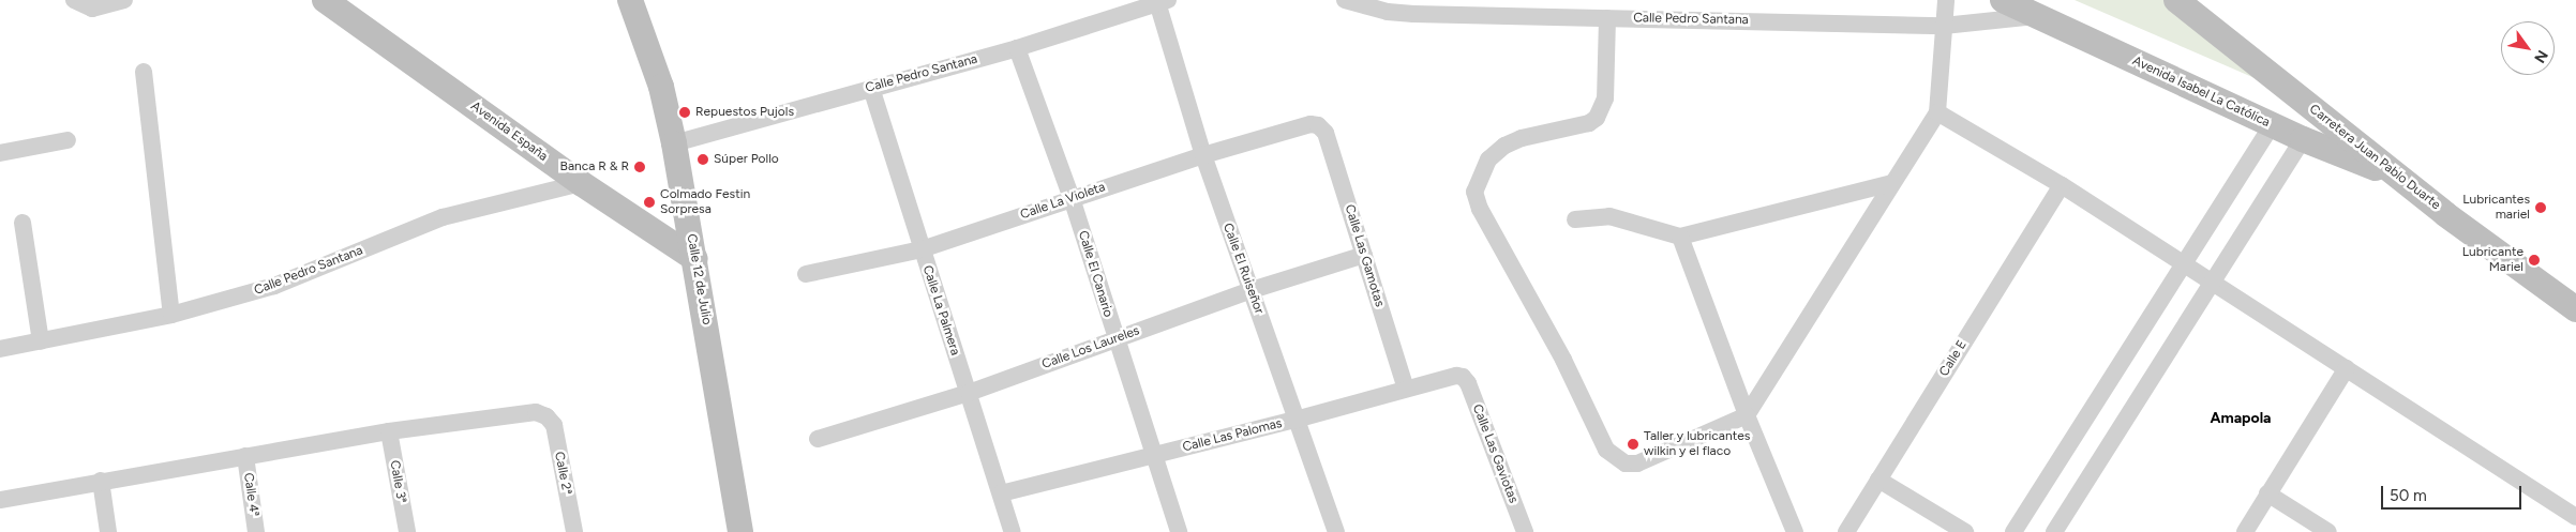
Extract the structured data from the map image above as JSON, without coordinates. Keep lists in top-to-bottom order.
{
  "streets": {
    "main road": [
      "Avenida Isabel La Católica",
      "Avenida España",
      "Carretera Juan Pablo Duarte",
      "Calle 12 de Julio"
    ],
    "street": [
      "Calle Pedro Santana",
      "Calle La Violeta",
      "Calle Las Gamotas",
      "Calle El Ruiseñor",
      "Calle El Canario",
      "Calle La Palmera",
      "Calle Los Laureles",
      "Calle E",
      "Calle Las Palomas",
      "Calle Las Gaviotas",
      "Calle 2ª",
      "Calle 3ª",
      "Calle 4ª"
    ]
  },
  "crossings": [
    ["Calle Pedro Santana", "Avenida Isabel La Católica"],
    ["Calle Pedro Santana", "Avenida España"],
    ["Calle Pedro Santana", "Calle El Ruiseñor"],
    ["Calle Pedro Santana", "Calle El Canario"],
    ["Calle Pedro Santana", "Calle 12 de Julio"],
    ["Calle Pedro Santana", "Calle La Palmera"],
    ["Avenida Isabel La Católica", "Carretera Juan Pablo Duarte"],
    ["Avenida España", "Calle 12 de Julio"],
    ["Calle La Violeta", "Calle Las Gamotas"],
    ["Calle La Violeta", "Calle El Ruiseñor"],
    ["Calle La Violeta", "Calle El Canario"],
    ["Calle La Violeta", "Calle La Palmera"],
    ["Calle Las Gamotas", "Calle Los Laureles"],
    ["Calle Las Gamotas", "Calle Las Palomas"],
    ["Calle El Ruiseñor", "Calle Los Laureles"],
    ["Calle El Ruiseñor", "Calle Las Palomas"],
    ["Calle El Canario", "Calle Los Laureles"],
    ["Calle El Canario", "Calle Las Palomas"],
    ["Calle La Palmera", "Calle Los Laureles"],
    ["Calle La Palmera", "Calle Las Palomas"],
    ["Calle Las Palomas", "Calle Las Gaviotas"],
    ["Calle 2ª", "Calle 3ª"]
  ],
  "districts": ["Amapola"],
  "places": [
    "Repuestos Pujols",
    "Súper Pollo",
    "Banca R & R",
    "Colmado Festin Sorpresa",
    "Lubricantes mariel",
    "Lubricante Mariel",
    "Taller y lubricantes wilkin y el flaco"
  ],
  "scale_bar": "50 m",
  "north": "bottom right"
}
